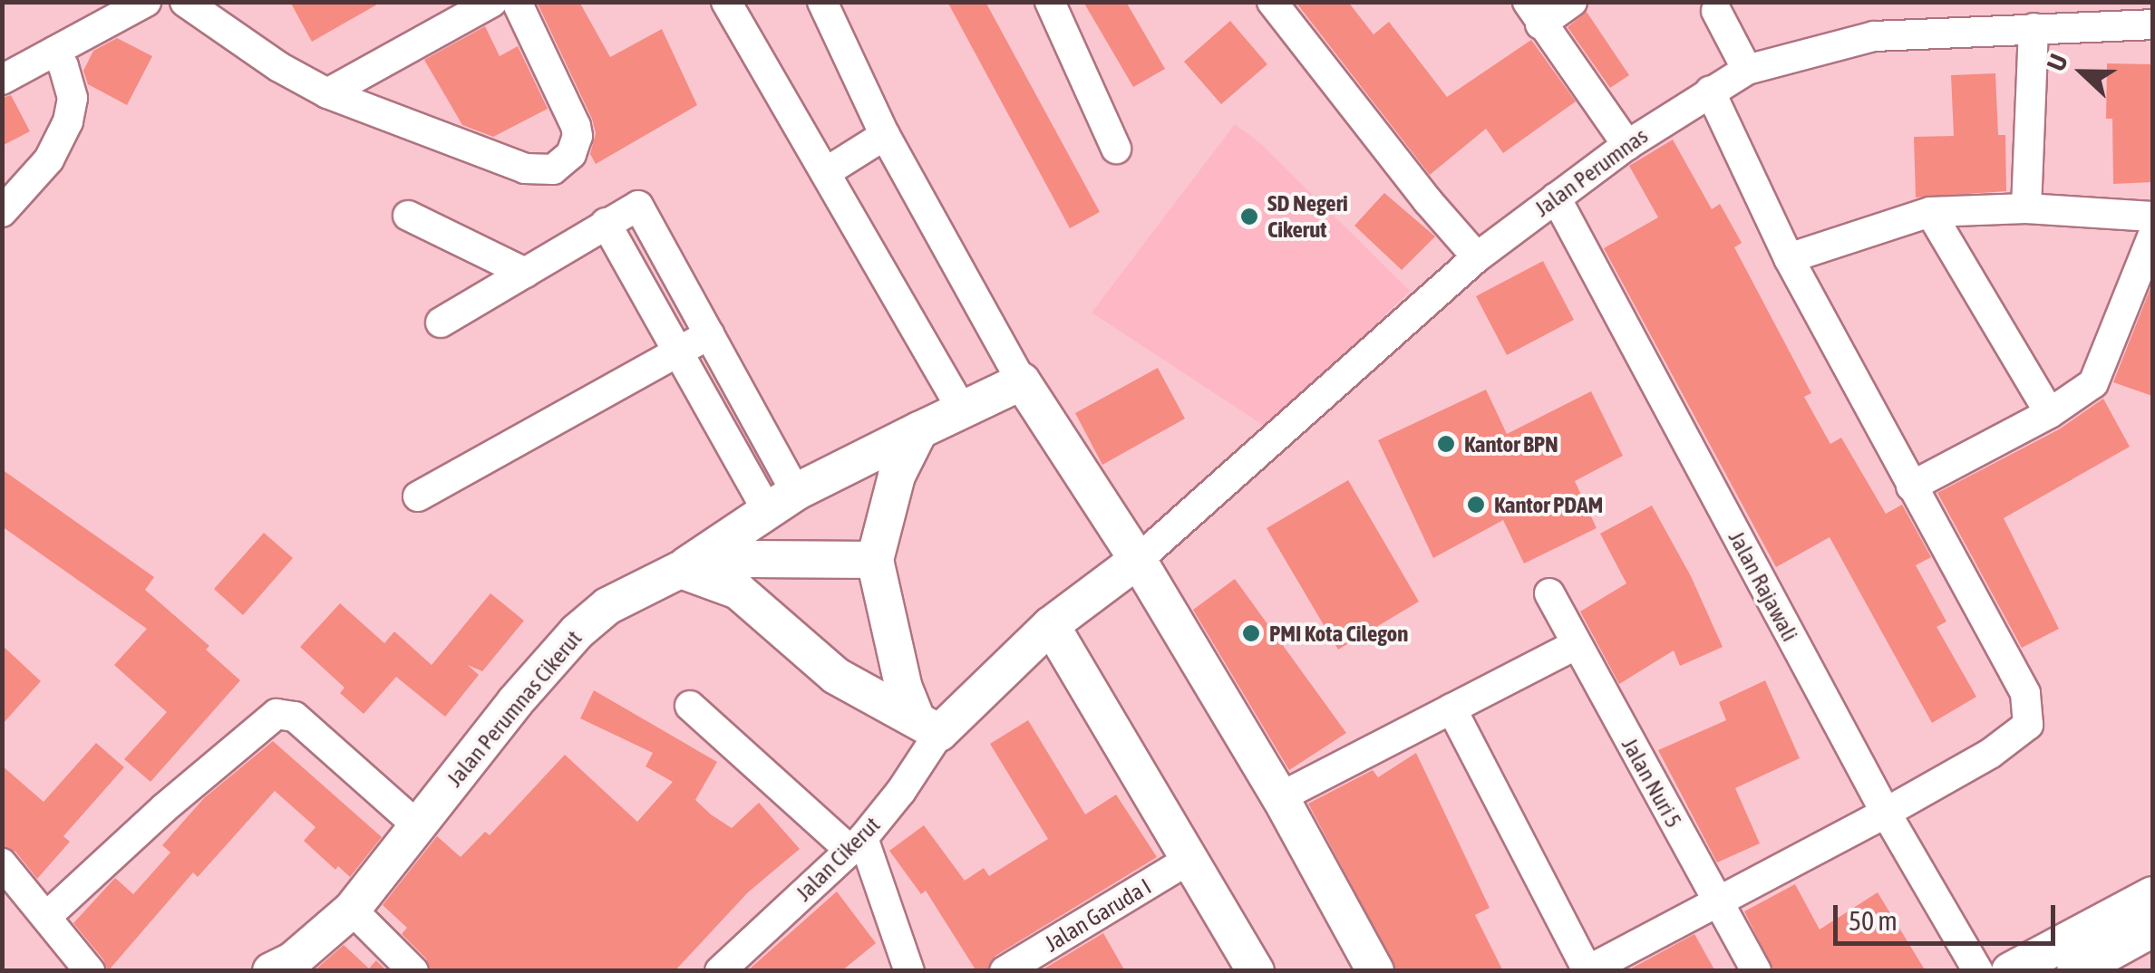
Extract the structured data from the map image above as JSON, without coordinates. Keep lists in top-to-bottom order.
{
  "streets": {
    "street": [
      "Jalan Perumnas",
      "Jalan Rajawali",
      "Jalan Perumnas Cikerut",
      "Jalan Nuri 5",
      "Jalan Cikerut",
      "Jalan Garuda I"
    ]
  },
  "crossings": [
    ["Jalan Perumnas", "Jalan Rajawali"]
  ],
  "places": [
    "SD Negeri Cikerut",
    "Kantor BPN",
    "Kantor PDAM",
    "PMI Kota Cilegon"
  ],
  "scale_bar": "50 m",
  "north": "left"
}
